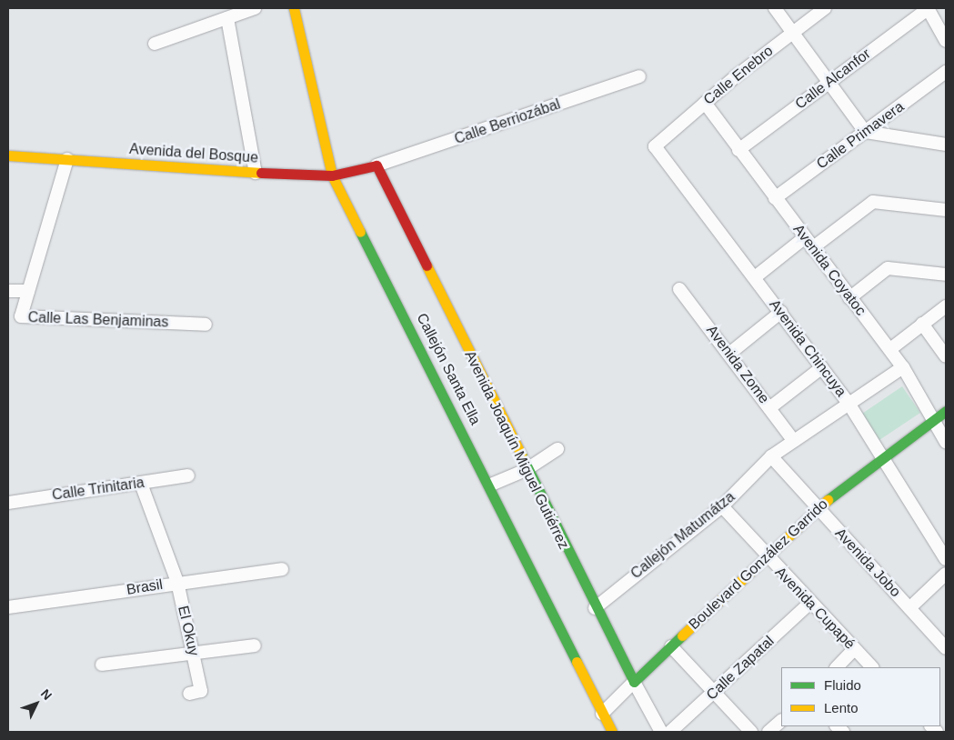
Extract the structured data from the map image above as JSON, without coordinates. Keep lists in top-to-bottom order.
{
  "streets": {
    "street": [
      "Calle Enebro",
      "Calle Alcanfor",
      "Calle Berriozábal",
      "Calle Primavera",
      "Avenida del Bosque",
      "Avenida Coyatoc",
      "Calle Las Benjaminas",
      "Avenida Chincuya",
      "Avenida Zome",
      "Callejón Santa Ella",
      "Avenida Joaquín Miguel Gutiérrez",
      "Calle Trinitaria",
      "Callejón Matumátza",
      "Avenida Jobo",
      "Boulevard González Garrido",
      "Brasil",
      "Avenida Cupapé",
      "El Okuy",
      "Calle Zapatal"
    ]
  },
  "crossings": [
    ["Calle Enebro", "Avenida Coyatoc"],
    ["Calle Enebro", "Avenida Chincuya"],
    ["Calle Alcanfor", "Avenida Coyatoc"],
    ["Calle Berriozábal", "Avenida del Bosque"],
    ["Calle Berriozábal", "Avenida Joaquín Miguel Gutiérrez"],
    ["Calle Primavera", "Avenida Coyatoc"],
    ["Avenida del Bosque", "Calle Las Benjaminas"],
    ["Avenida del Bosque", "Callejón Santa Ella"],
    ["Avenida del Bosque", "Avenida Joaquín Miguel Gutiérrez"],
    ["Avenida Coyatoc", "Callejón Matumátza"],
    ["Avenida Coyatoc", "Boulevard González Garrido"],
    ["Avenida Chincuya", "Callejón Matumátza"],
    ["Avenida Chincuya", "Boulevard González Garrido"],
    ["Avenida Zome", "Callejón Matumátza"],
    ["Callejón Santa Ella", "Boulevard González Garrido"],
    ["Avenida Joaquín Miguel Gutiérrez", "Callejón Matumátza"],
    ["Avenida Joaquín Miguel Gutiérrez", "Boulevard González Garrido"],
    ["Calle Trinitaria", "El Okuy"],
    ["Callejón Matumátza", "Avenida Jobo"],
    ["Callejón Matumátza", "Avenida Cupapé"],
    ["Avenida Jobo", "Boulevard González Garrido"],
    ["Boulevard González Garrido", "Avenida Cupapé"],
    ["Brasil", "El Okuy"],
    ["Avenida Cupapé", "Calle Zapatal"]
  ],
  "legend": ["Fluido", "Lento"],
  "north": "top right"
}
